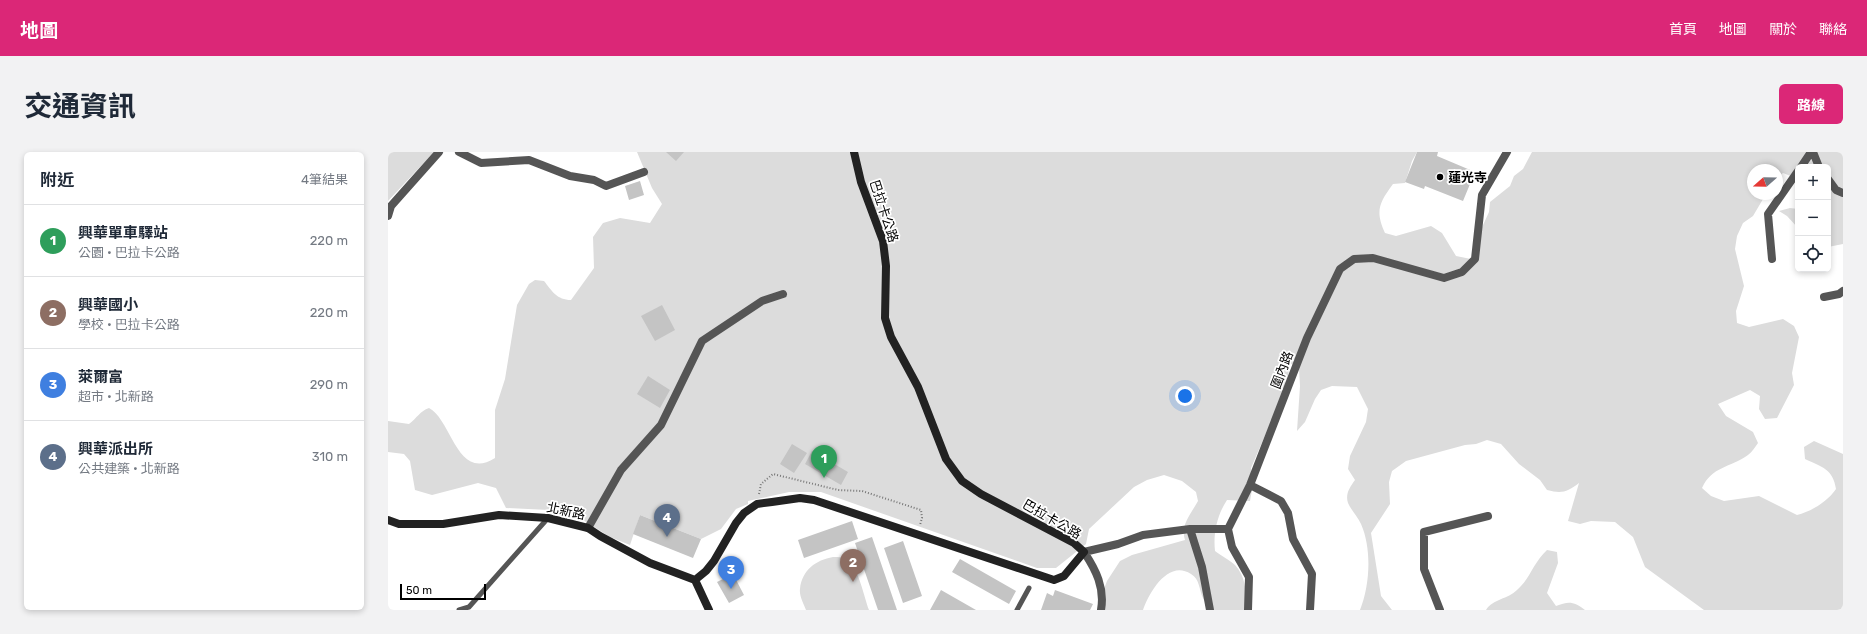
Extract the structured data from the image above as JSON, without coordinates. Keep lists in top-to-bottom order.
{
  "streets": {
    "main road": ["巴拉卡公路", "北新路"],
    "street": ["圍內路"]
  },
  "places": ["蓮光寺"],
  "scale_bar": "50 m",
  "north": "left",
  "page": {
    "header": "地圖",
    "nav": [
      "首頁",
      "地圖",
      "關於",
      "聯絡"
    ],
    "title": "交通資訊",
    "buttons": "路線",
    "heading": ["附近", "4筆結果"],
    "map_buttons": ["+", "−"],
    "list": [
      {
        "mark": "1",
        "name": "興華單車驛站",
        "note": "公園 · 巴拉卡公路",
        "value": "220 m"
      },
      {
        "mark": "2",
        "name": "興華國小",
        "note": "學校 · 巴拉卡公路",
        "value": "220 m"
      },
      {
        "mark": "3",
        "name": "萊爾富",
        "note": "超市 · 北新路",
        "value": "290 m"
      },
      {
        "mark": "4",
        "name": "興華派出所",
        "note": "公共建築 · 北新路",
        "value": "310 m"
      }
    ],
    "pins": [
      "1",
      "4",
      "2",
      "3"
    ],
    "scale": "50 m"
  }
}
